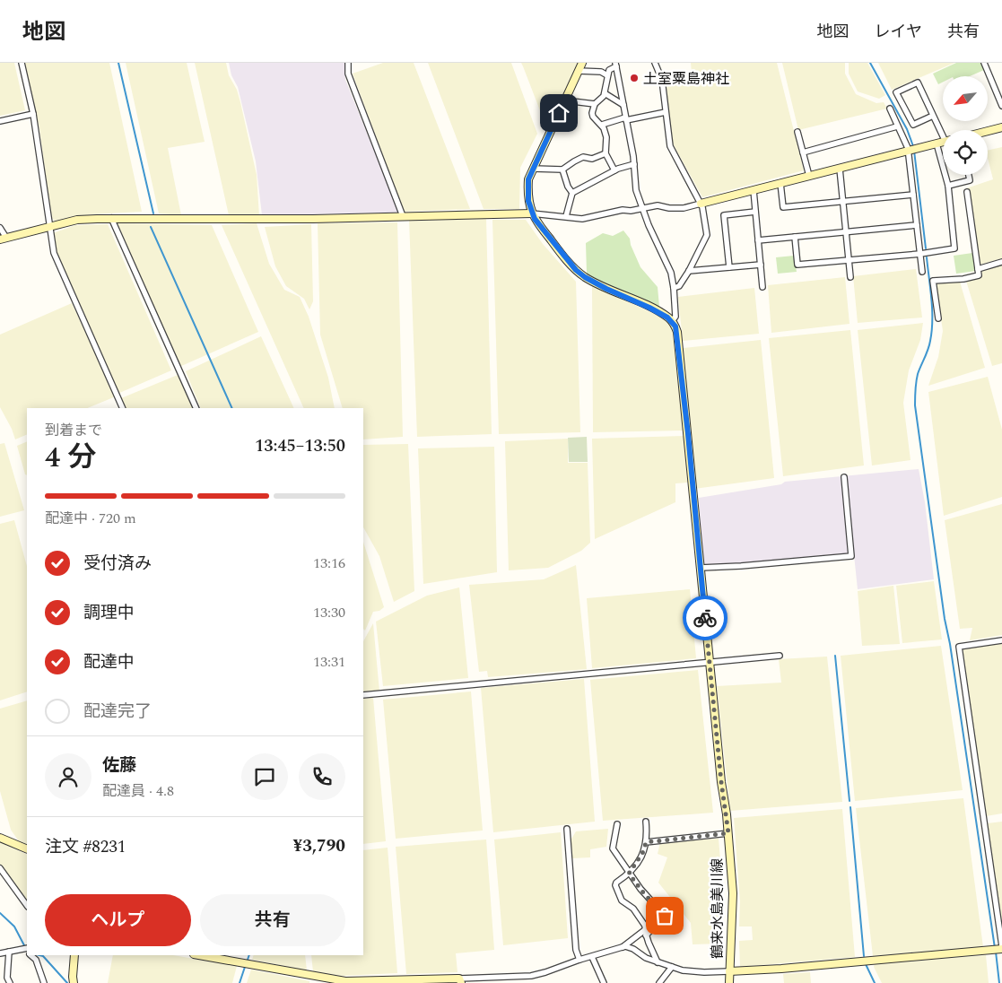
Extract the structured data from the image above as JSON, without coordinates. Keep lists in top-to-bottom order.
{
  "streets": {
    "street": ["鶴来水島美川線"]
  },
  "places": ["土室粟島神社"],
  "north": "bottom left",
  "page": {
    "header": "地図",
    "nav": ["地図", "レイヤ", "共有"],
    "heading": ["4 分", "到着まで", "13:45–13:50"],
    "panel": [
      "佐藤",
      "配達員 · 4.8",
      "注文 #8231",
      "¥3,790"
    ],
    "bar": "配達中 · 720 m",
    "list": [
      ["受付済み", "13:16"],
      ["調理中", "13:30"],
      ["配達中", "13:31"],
      "配達完了"
    ],
    "buttons": ["ヘルプ", "共有"]
  }
}
